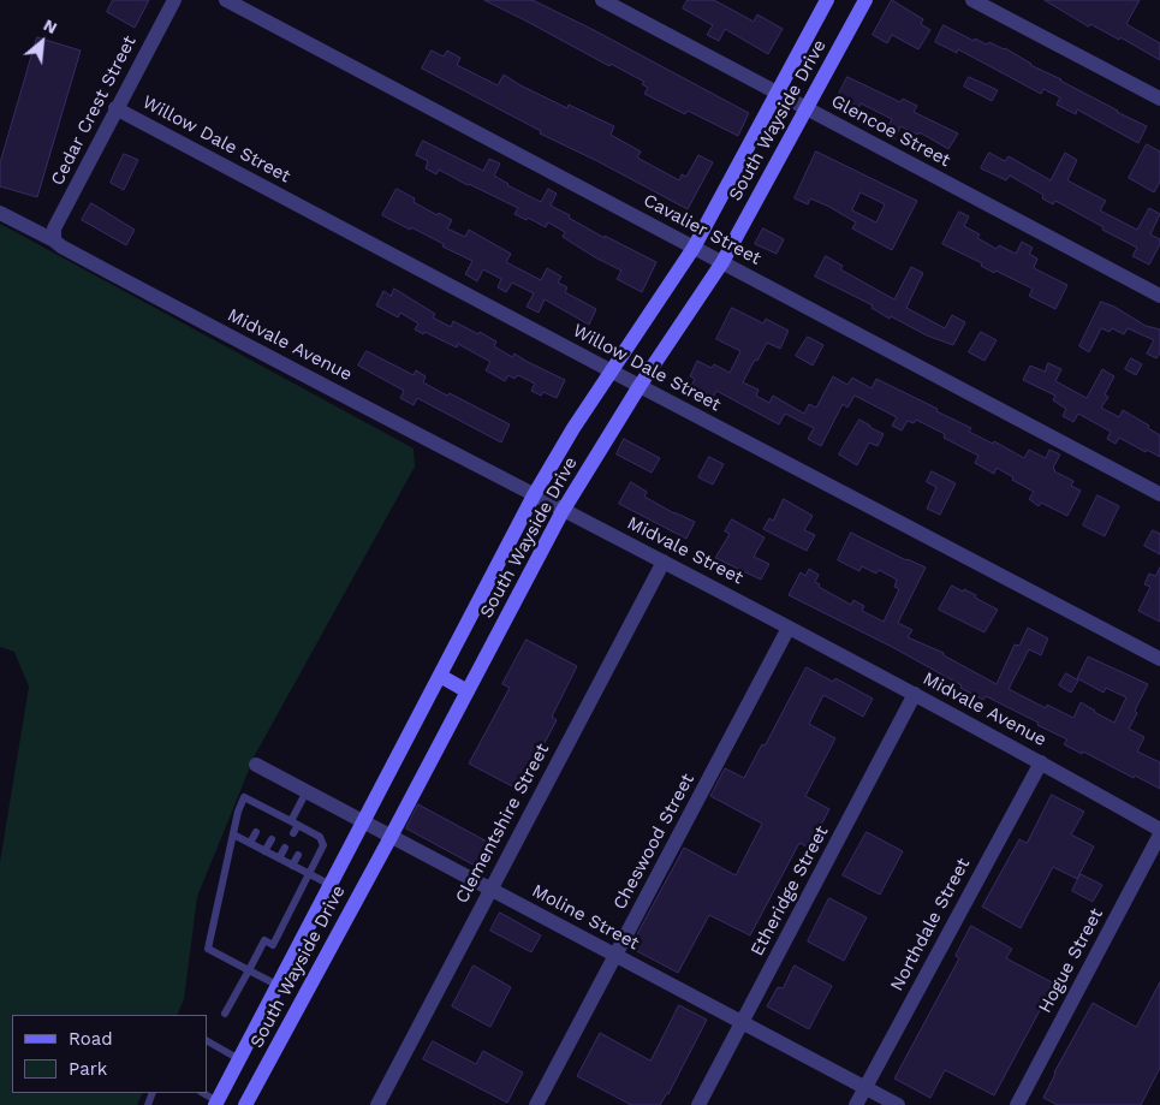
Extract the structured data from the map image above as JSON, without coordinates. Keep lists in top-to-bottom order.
{
  "streets": {
    "main road": ["South Wayside Drive"],
    "street": [
      "Cedar Crest Street",
      "Glencoe Street",
      "Willow Dale Street",
      "Cavalier Street",
      "Midvale Avenue",
      "Midvale Street",
      "Clementshire Street",
      "Cheswood Street",
      "Etheridge Street",
      "Moline Street",
      "Northdale Street",
      "Hogue Street"
    ]
  },
  "crossings": [
    ["Cedar Crest Street", "Willow Dale Street"],
    ["Cedar Crest Street", "Midvale Avenue"],
    ["South Wayside Drive", "Glencoe Street"],
    ["South Wayside Drive", "Willow Dale Street"],
    ["South Wayside Drive", "Cavalier Street"],
    ["South Wayside Drive", "Midvale Avenue"],
    ["South Wayside Drive", "Midvale Street"],
    ["South Wayside Drive", "Moline Street"],
    ["Midvale Avenue", "Midvale Street"],
    ["Midvale Avenue", "Cheswood Street"],
    ["Midvale Avenue", "Etheridge Street"],
    ["Midvale Avenue", "Northdale Street"],
    ["Midvale Street", "Clementshire Street"],
    ["Midvale Street", "Cheswood Street"],
    ["Clementshire Street", "Moline Street"],
    ["Cheswood Street", "Moline Street"],
    ["Etheridge Street", "Moline Street"],
    ["Moline Street", "Northdale Street"]
  ],
  "legend": ["Road", "Park"],
  "north": "top right"
}
